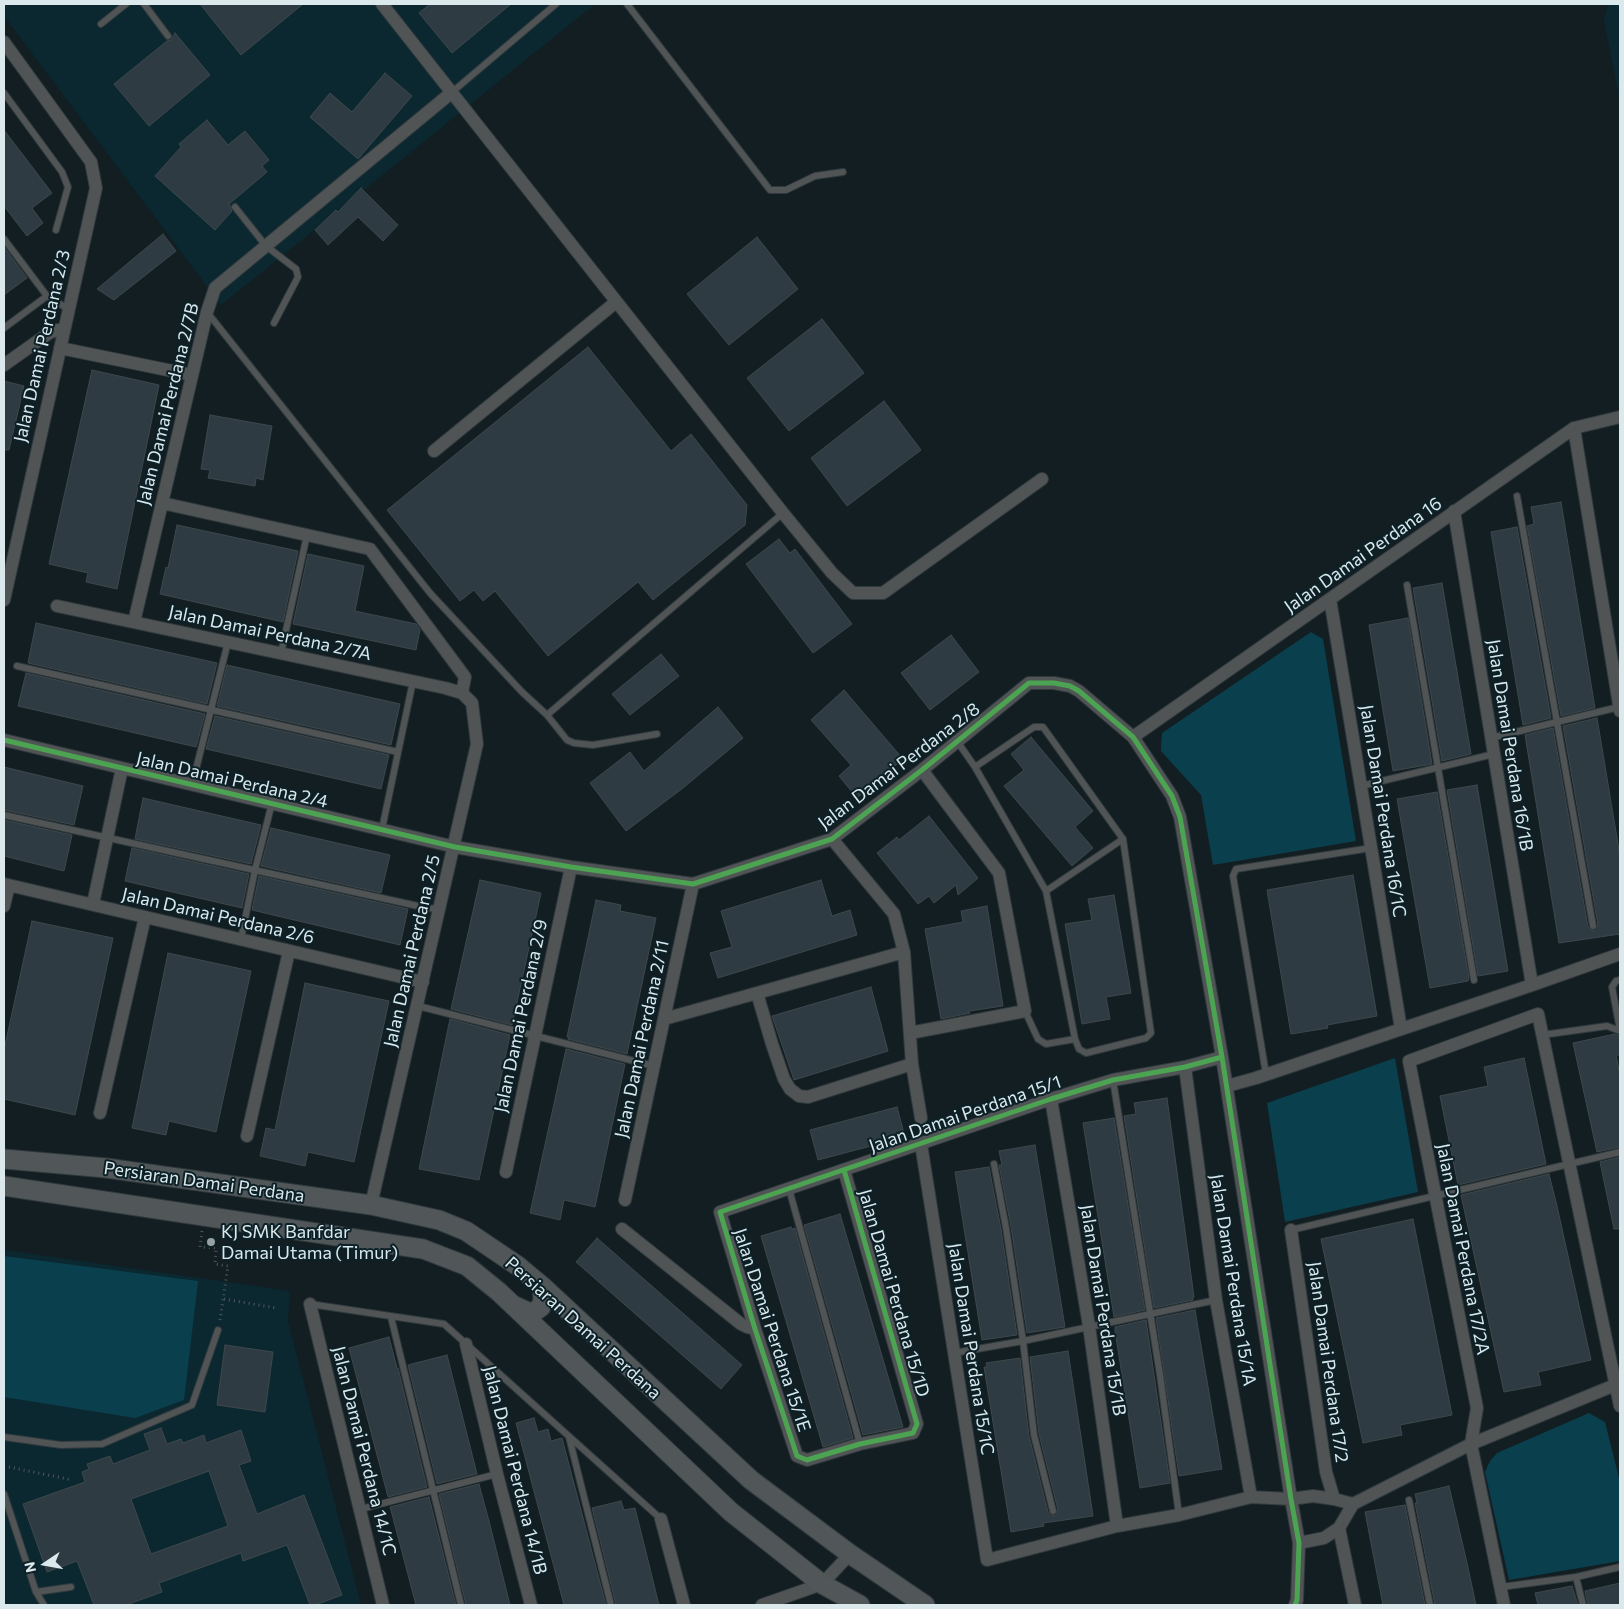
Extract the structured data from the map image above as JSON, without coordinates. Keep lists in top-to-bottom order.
{
  "streets": {
    "main road": ["Persiaran Damai Perdana"],
    "street": [
      "Jalan Damai Perdana 2/3",
      "Jalan Damai Perdana 2/7B",
      "Jalan Damai Perdana 16",
      "Jalan Damai Perdana 2/7A",
      "Jalan Damai Perdana 16/1B",
      "Jalan Damai Perdana 2/8",
      "Jalan Damai Perdana 2/4",
      "Jalan Damai Perdana 16/1C",
      "Jalan Damai Perdana 2/6",
      "Jalan Damai Perdana 2/5",
      "Jalan Damai Perdana 2/9",
      "Jalan Damai Perdana 2/11",
      "Jalan Damai Perdana 15/1",
      "Jalan Damai Perdana 17/2A",
      "Jalan Damai Perdana 15/1A",
      "Jalan Damai Perdana 15/1D",
      "Jalan Damai Perdana 15/1B",
      "Jalan Damai Perdana 15/1E",
      "Jalan Damai Perdana 15/1C",
      "Jalan Damai Perdana 17/2",
      "Jalan Damai Perdana 14/1C",
      "Jalan Damai Perdana 14/1B"
    ]
  },
  "crossings": [
    ["Jalan Damai Perdana 2/7B", "Jalan Damai Perdana 2/7A"],
    ["Jalan Damai Perdana 16", "Jalan Damai Perdana 16/1B"],
    ["Jalan Damai Perdana 16", "Jalan Damai Perdana 2/8"],
    ["Jalan Damai Perdana 16", "Jalan Damai Perdana 16/1C"],
    ["Jalan Damai Perdana 2/7A", "Jalan Damai Perdana 2/5"],
    ["Jalan Damai Perdana 2/8", "Jalan Damai Perdana 2/4"],
    ["Jalan Damai Perdana 2/8", "Jalan Damai Perdana 2/5"],
    ["Jalan Damai Perdana 2/8", "Jalan Damai Perdana 2/9"],
    ["Jalan Damai Perdana 2/8", "Jalan Damai Perdana 2/11"],
    ["Jalan Damai Perdana 2/4", "Jalan Damai Perdana 2/5"],
    ["Jalan Damai Perdana 2/6", "Jalan Damai Perdana 2/5"],
    ["Jalan Damai Perdana 2/5", "Persiaran Damai Perdana"],
    ["Jalan Damai Perdana 15/1", "Jalan Damai Perdana 15/1A"],
    ["Jalan Damai Perdana 15/1", "Jalan Damai Perdana 15/1D"],
    ["Jalan Damai Perdana 15/1", "Jalan Damai Perdana 15/1B"],
    ["Jalan Damai Perdana 15/1", "Jalan Damai Perdana 15/1E"],
    ["Jalan Damai Perdana 15/1", "Jalan Damai Perdana 15/1C"],
    ["Jalan Damai Perdana 15/1D", "Jalan Damai Perdana 15/1E"],
    ["Jalan Damai Perdana 15/1B", "Jalan Damai Perdana 15/1C"]
  ],
  "places": ["KJ SMK Banfdar Damai Utama (Timur)"],
  "north": "left"
}
